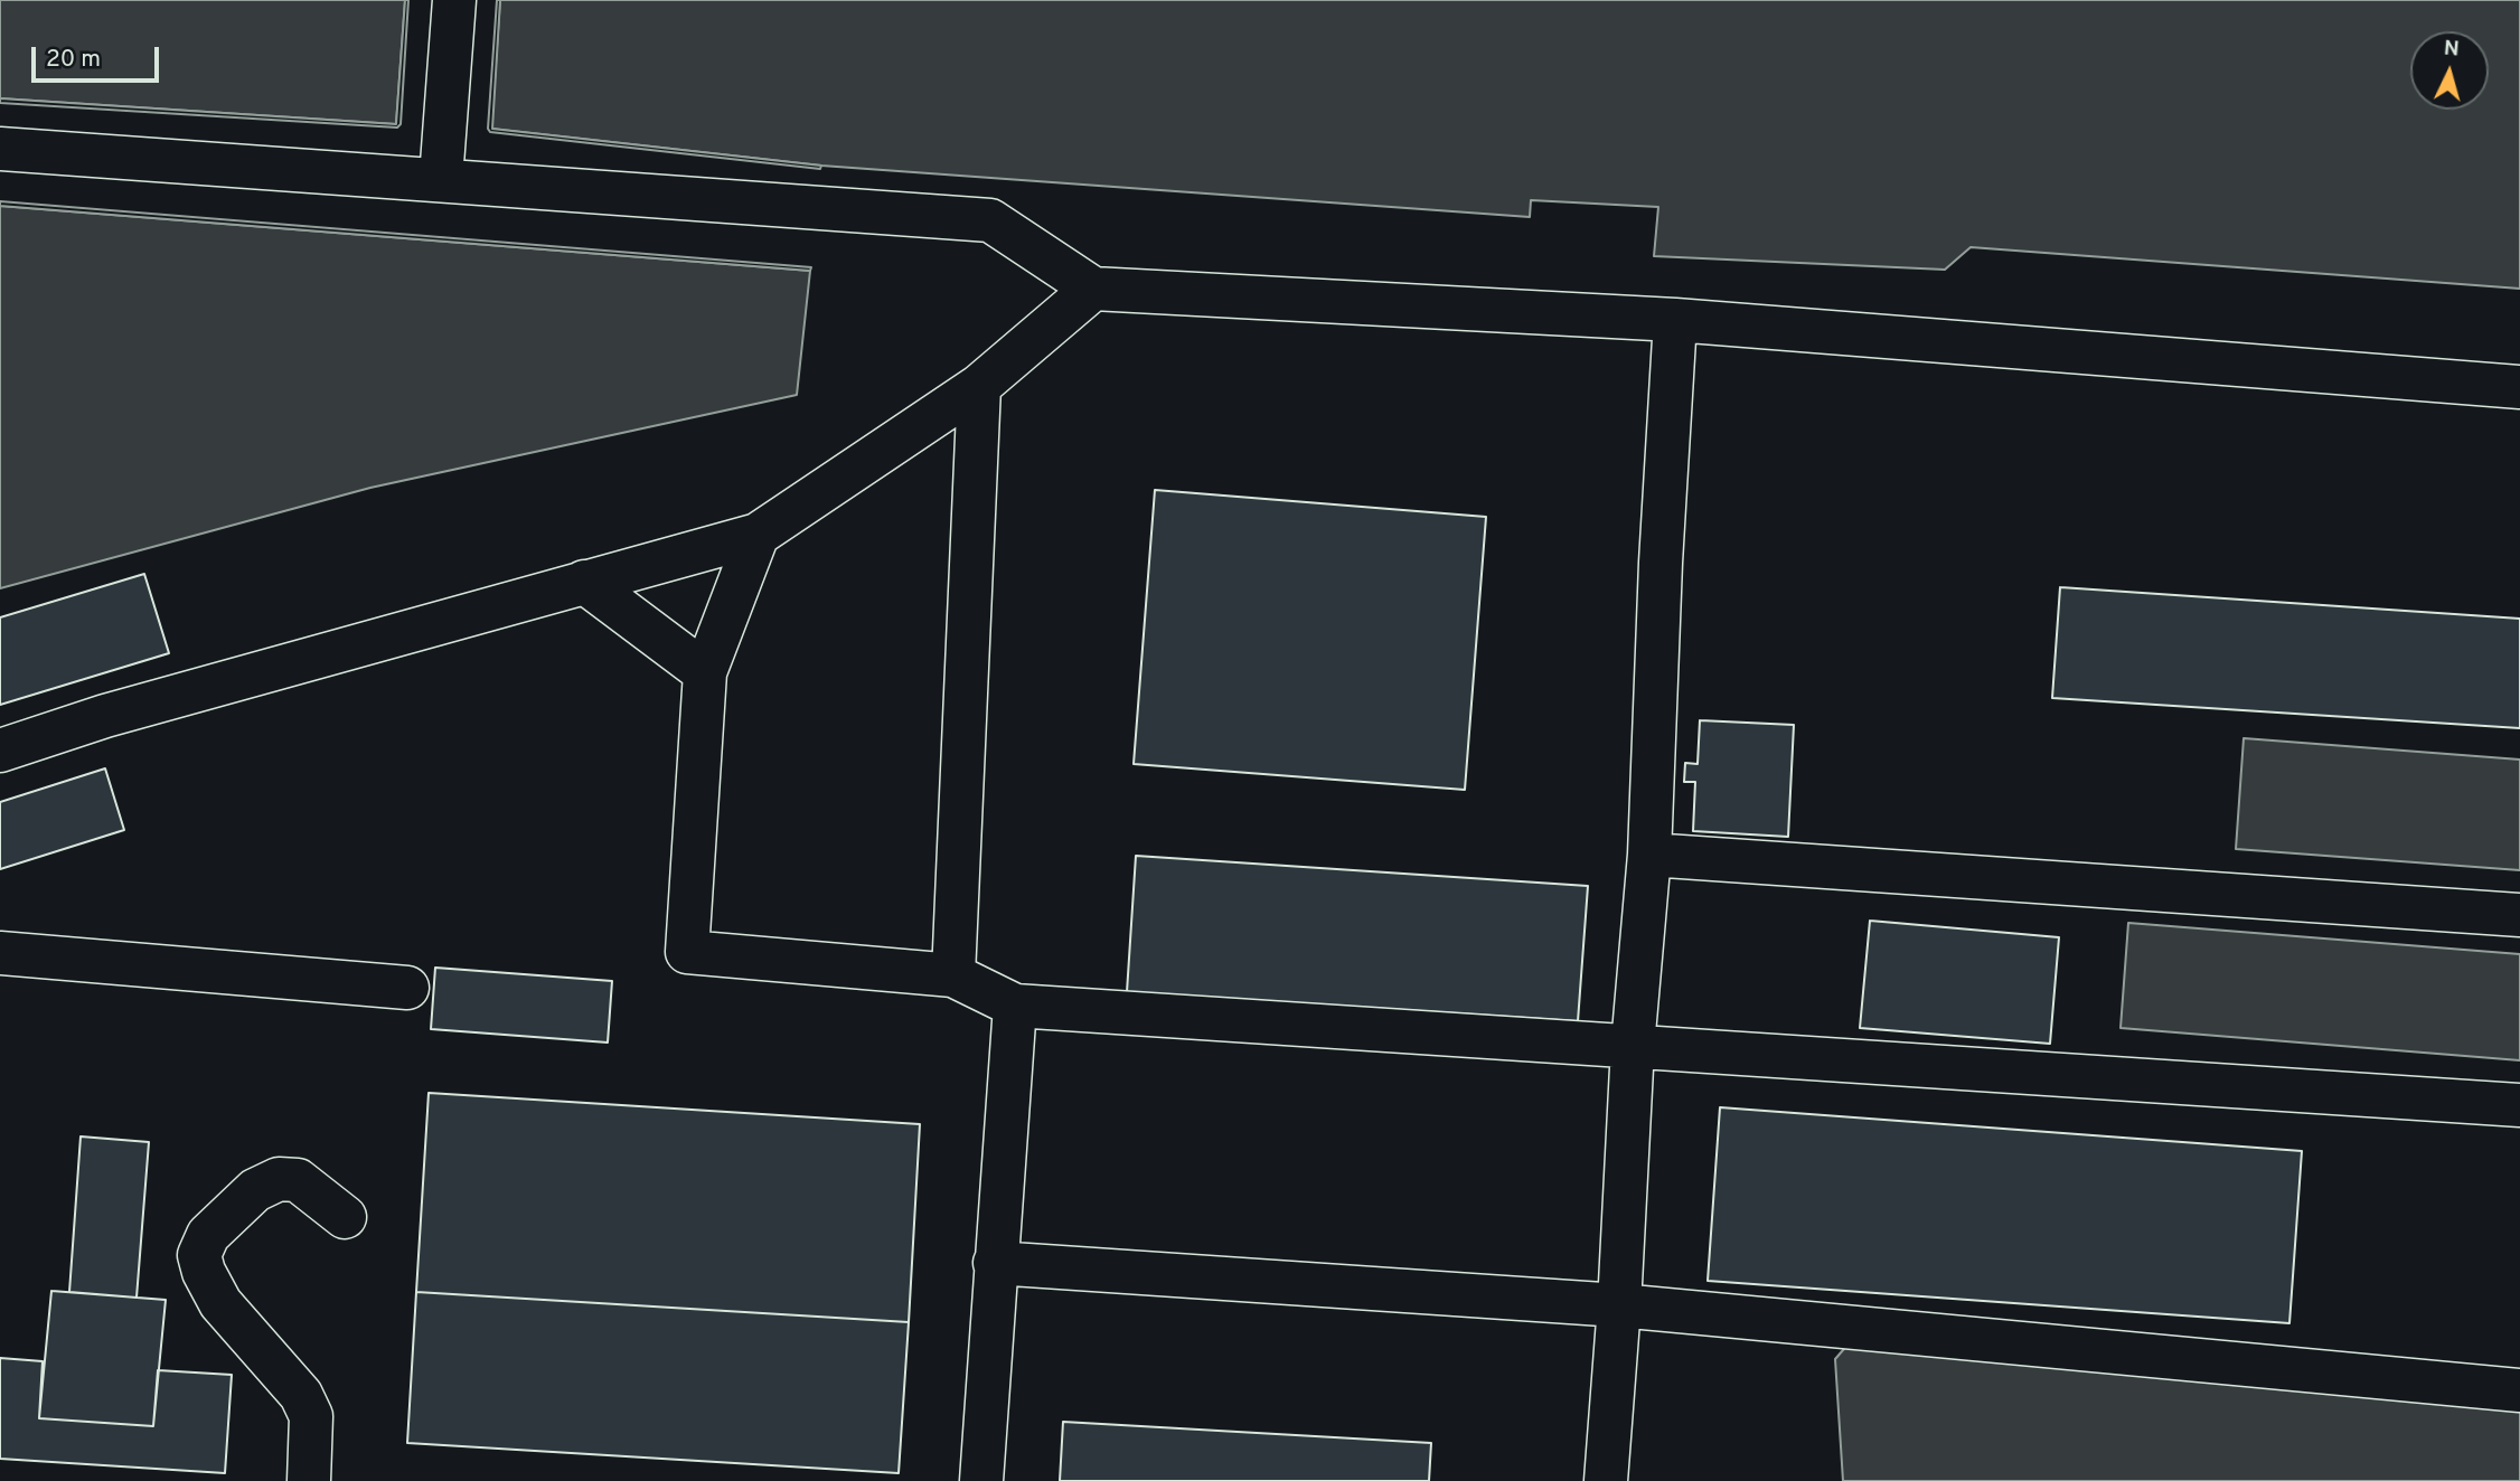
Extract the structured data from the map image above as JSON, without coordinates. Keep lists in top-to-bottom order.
{
  "scale_bar": "20 m",
  "north": "top"
}
